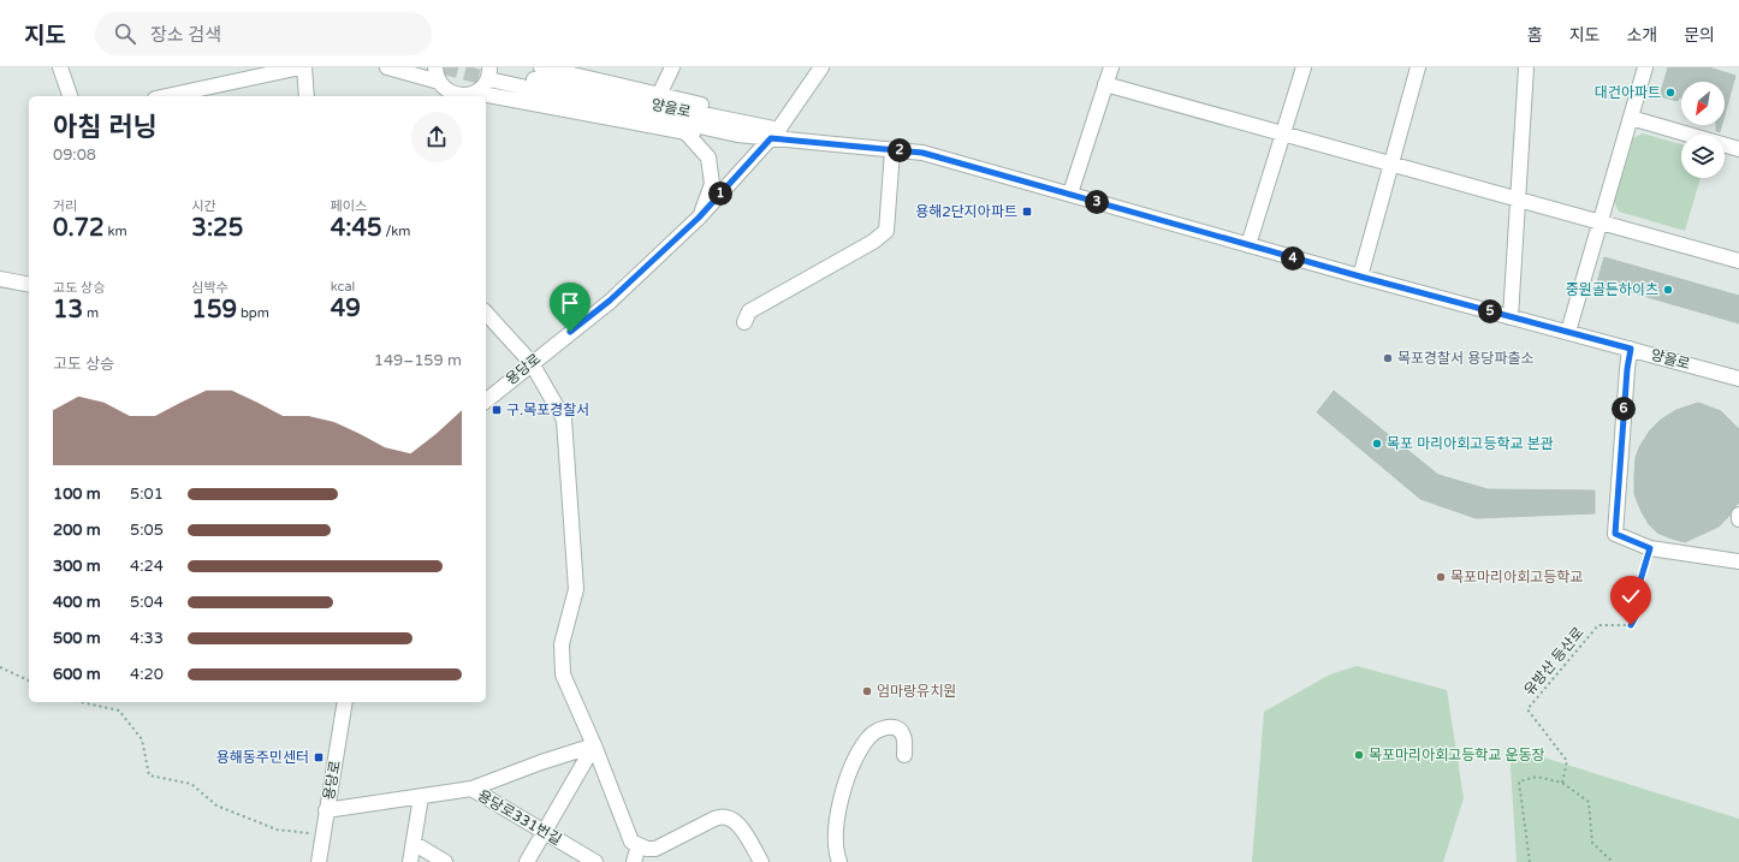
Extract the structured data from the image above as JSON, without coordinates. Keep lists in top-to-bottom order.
{
  "streets": {
    "street": ["양을로", "용당로", "용당로331번길"],
    "path": ["유방산 등산로"]
  },
  "crossings": [
    ["양을로", "용당로"],
    ["용당로", "용당로331번길"]
  ],
  "places": {
    "other": [
      "대건아파트",
      "중원골든하이츠",
      "목포경찰서 용당파출소",
      "목포 마리아회고등학교 본관",
      "목포마리아회고등학교",
      "엄마랑유치원",
      "목포마리아회고등학교 운동장"
    ],
    "transit": ["용해2단지아파트", "구.목포경찰서", "용해동주민센터"]
  },
  "north": "bottom left",
  "page": {
    "header": "지도",
    "search": "장소 검색",
    "nav": [
      "홈",
      "지도",
      "소개",
      "문의"
    ],
    "heading": ["아침 러닝", "09:08"],
    "pins": [
      "2",
      "1",
      "3",
      "4",
      "5",
      "6"
    ],
    "stats": [
      ["거리", "0.72 km"],
      ["시간", "3:25"],
      ["페이스", "4:45 /km"],
      ["고도 상승", "13 m"],
      ["심박수", "159 bpm"],
      ["kcal", "49"]
    ],
    "chart": ["고도 상승", "149–159 m"],
    "list": [
      {
        "name": "100 m",
        "note": "5:01"
      },
      {
        "name": "200 m",
        "note": "5:05"
      },
      {
        "name": "300 m",
        "note": "4:24"
      },
      {
        "name": "400 m",
        "note": "5:04"
      },
      {
        "name": "500 m",
        "note": "4:33"
      },
      {
        "name": "600 m",
        "note": "4:20"
      }
    ]
  }
}
